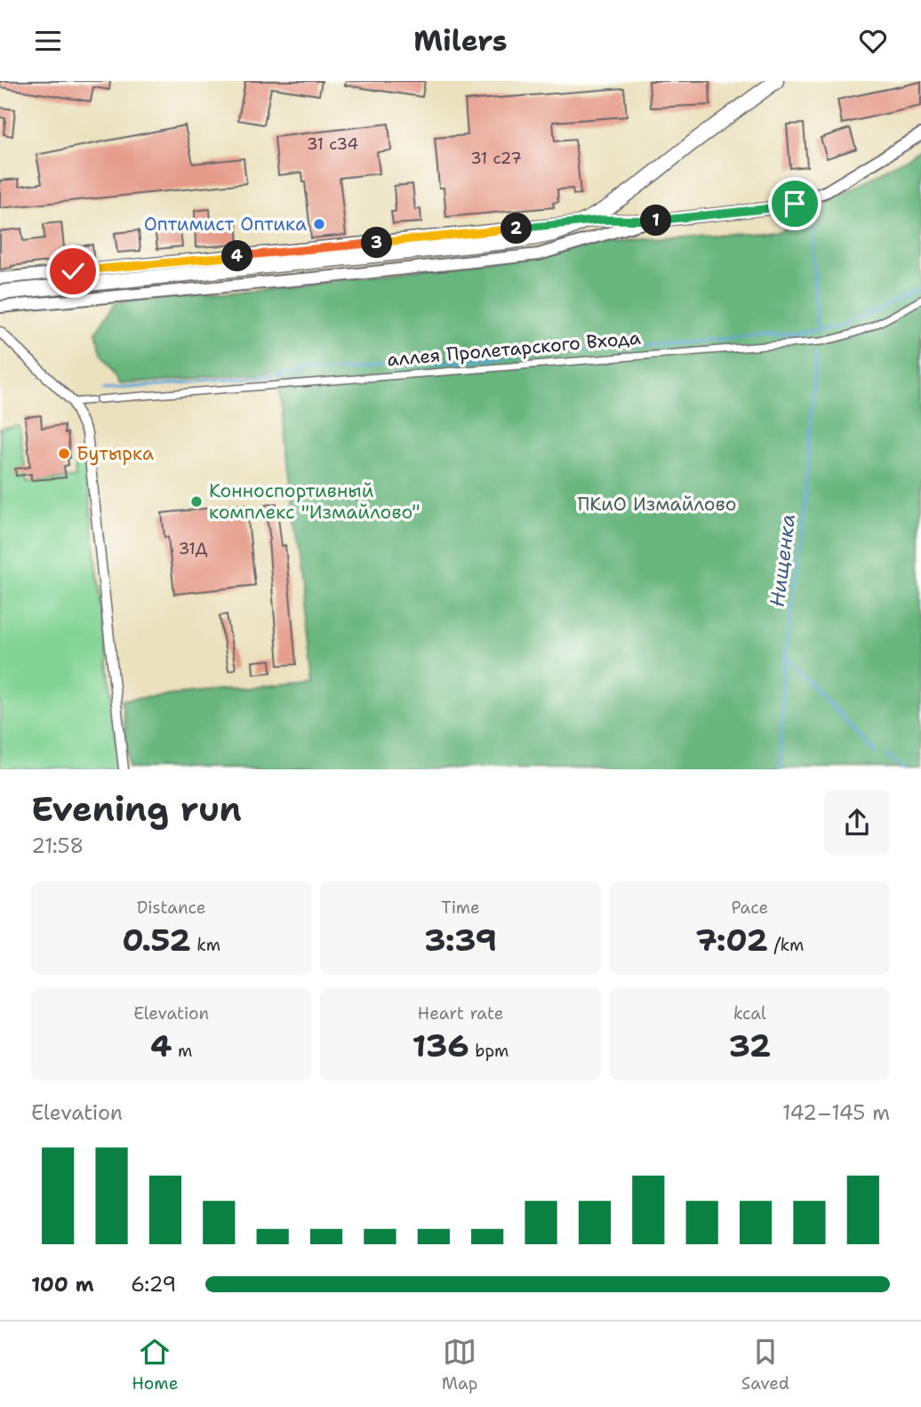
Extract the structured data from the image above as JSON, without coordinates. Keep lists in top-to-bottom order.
{
  "streets": {
    "street": ["аллея Пролетарского Входа"]
  },
  "water": ["Нищенка"],
  "parks": ["ПКиО Измайлово"],
  "places": ["Оптимист Оптика", "Бутырка", "Конноспортивный комплекс \"Измайлово\""],
  "house_numbers": ["31 с34", "31 с27", "31Д"],
  "page": {
    "header": "Milers",
    "pins": [
      "1",
      "2",
      "3",
      "4"
    ],
    "heading": ["Evening run", "21:58"],
    "stats": [
      ["Distance", "0.52 km"],
      ["Time", "3:39"],
      ["Pace", "7:02 /km"],
      ["Elevation", "4 m"],
      ["Heart rate", "136 bpm"],
      ["kcal", "32"]
    ],
    "chart": ["Elevation", "142–145 m"],
    "list": [
      {
        "name": "100 m",
        "note": "6:29"
      }
    ],
    "tabs": ["Home", "Map", "Saved"]
  }
}
